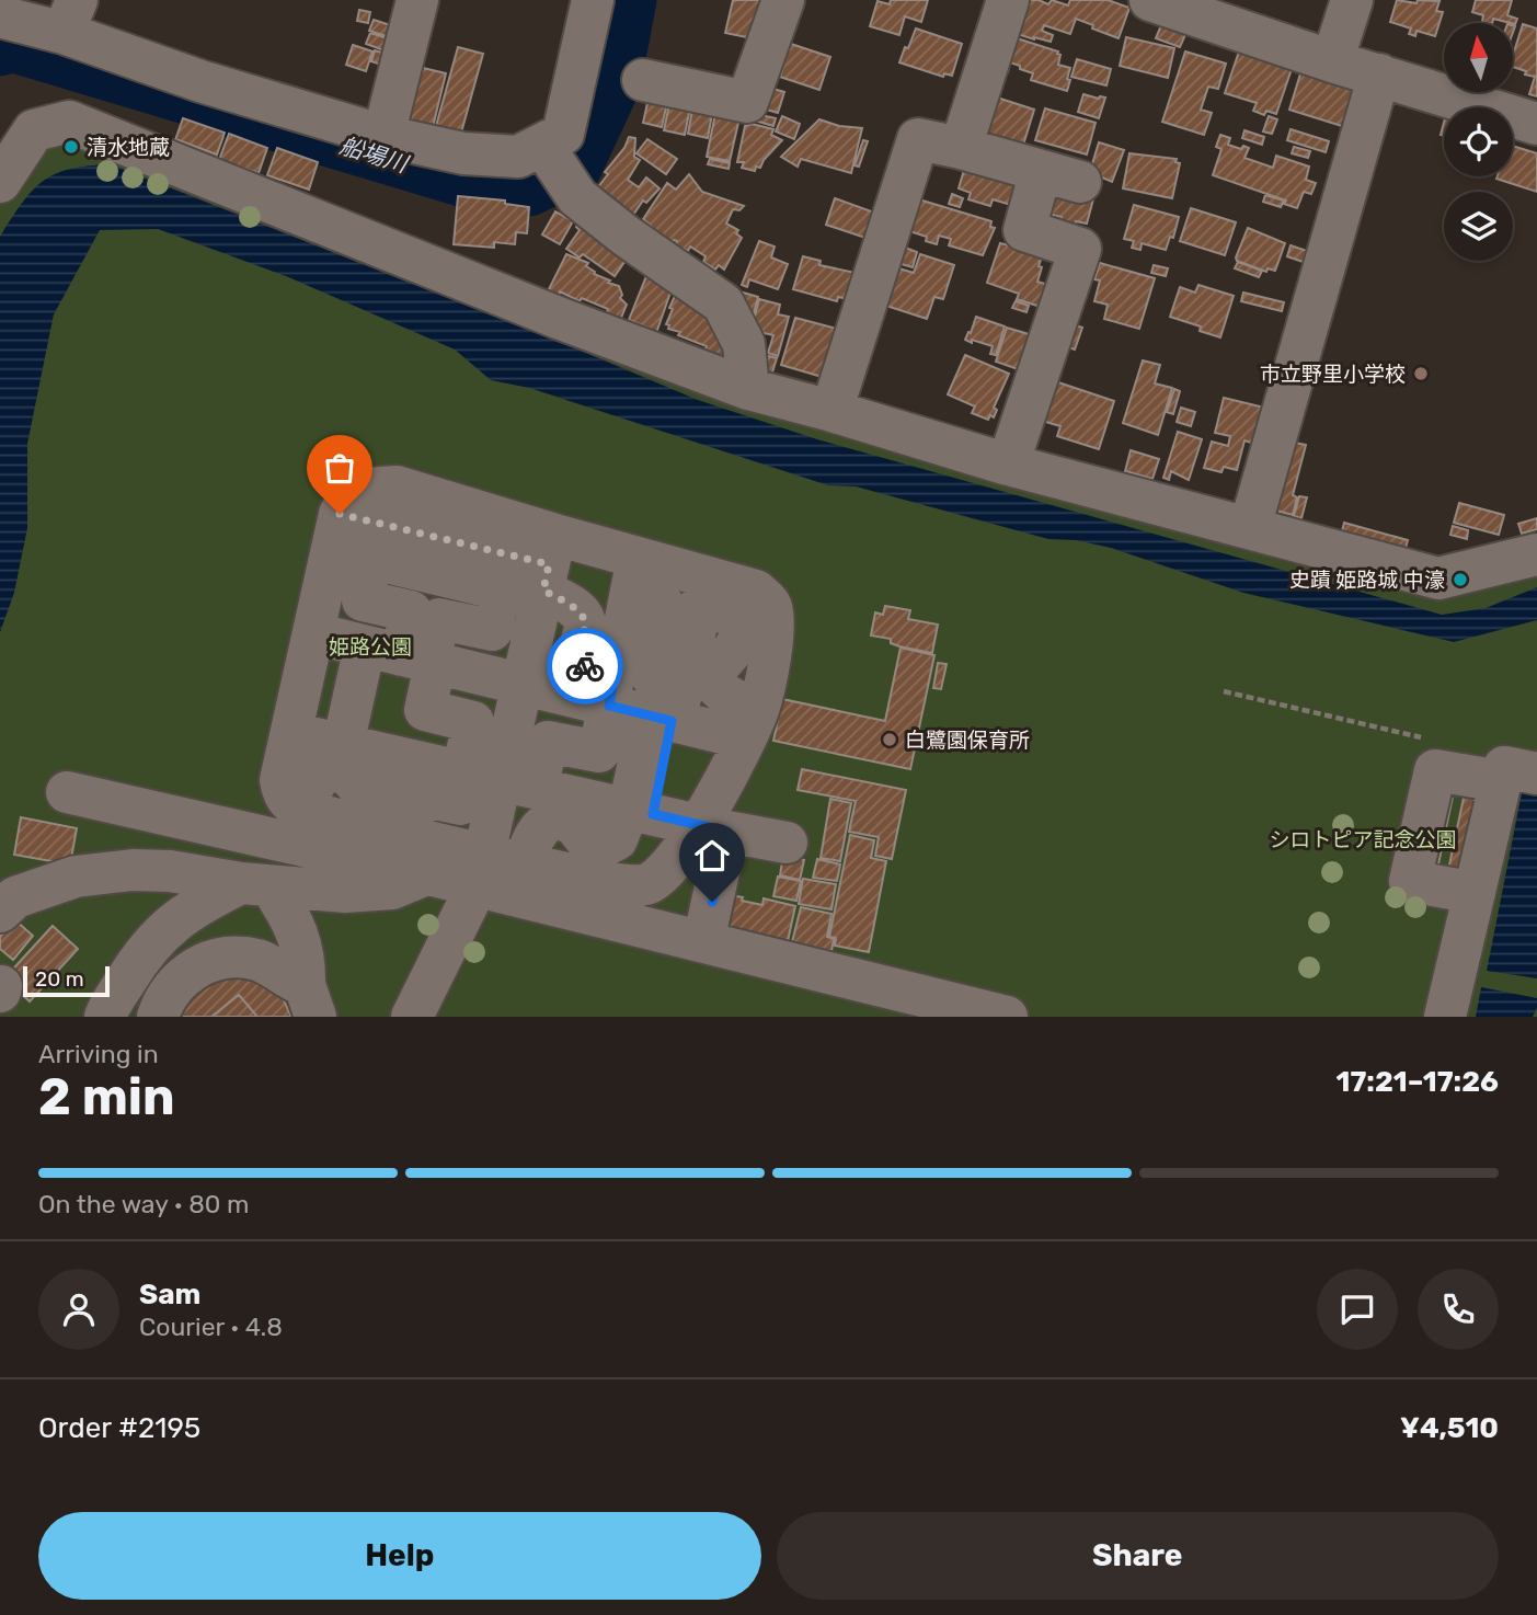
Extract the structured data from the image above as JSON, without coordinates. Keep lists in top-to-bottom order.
{
  "water": ["船場川"],
  "parks": ["姫路公園", "シロトピア記念公園"],
  "places": [
    "清水地蔵",
    "市立野里小学校",
    "史蹟 姫路城 中濠",
    "白鷺園保育所"
  ],
  "scale_bar": "20 m",
  "north": "top",
  "page": {
    "scale": "20 m",
    "heading": ["2 min", "Arriving in", "17:21–17:26"],
    "panel": [
      "Sam",
      "Courier · 4.8",
      "Order #2195",
      "¥4,510"
    ],
    "bar": "On the way · 80 m",
    "buttons": ["Help", "Share"]
  }
}
